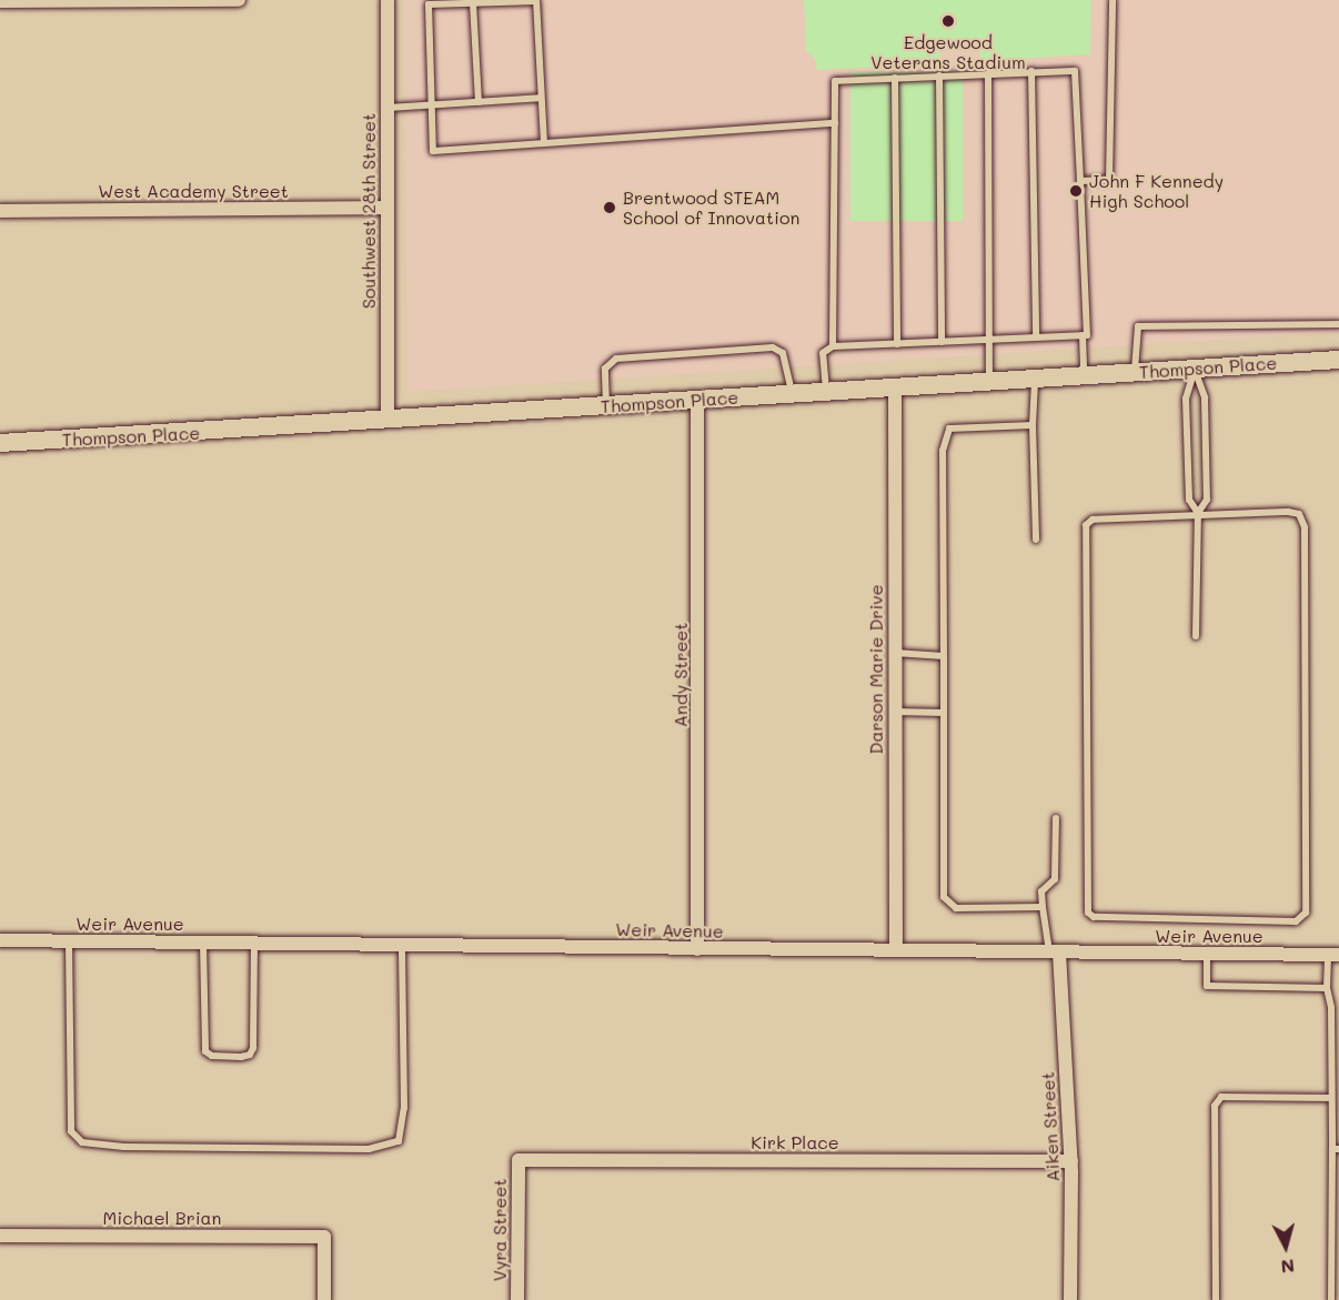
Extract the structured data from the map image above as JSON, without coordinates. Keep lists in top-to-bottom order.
{
  "streets": {
    "street": [
      "West Academy Street",
      "Southwest 28th Street",
      "Thompson Place",
      "Darson Marie Drive",
      "Andy Street",
      "Weir Avenue",
      "Aiken Street",
      "Kirk Place",
      "Michael Brian",
      "Vyra Street"
    ]
  },
  "crossings": [
    ["West Academy Street", "Southwest 28th Street"],
    ["Southwest 28th Street", "Thompson Place"],
    ["Thompson Place", "Darson Marie Drive"],
    ["Thompson Place", "Andy Street"],
    ["Darson Marie Drive", "Weir Avenue"],
    ["Andy Street", "Weir Avenue"],
    ["Weir Avenue", "Aiken Street"],
    ["Aiken Street", "Kirk Place"],
    ["Kirk Place", "Vyra Street"]
  ],
  "places": ["Edgewood Veterans Stadium", "John F Kennedy High School", "Brentwood STEAM School of Innovation"],
  "north": "bottom"
}
